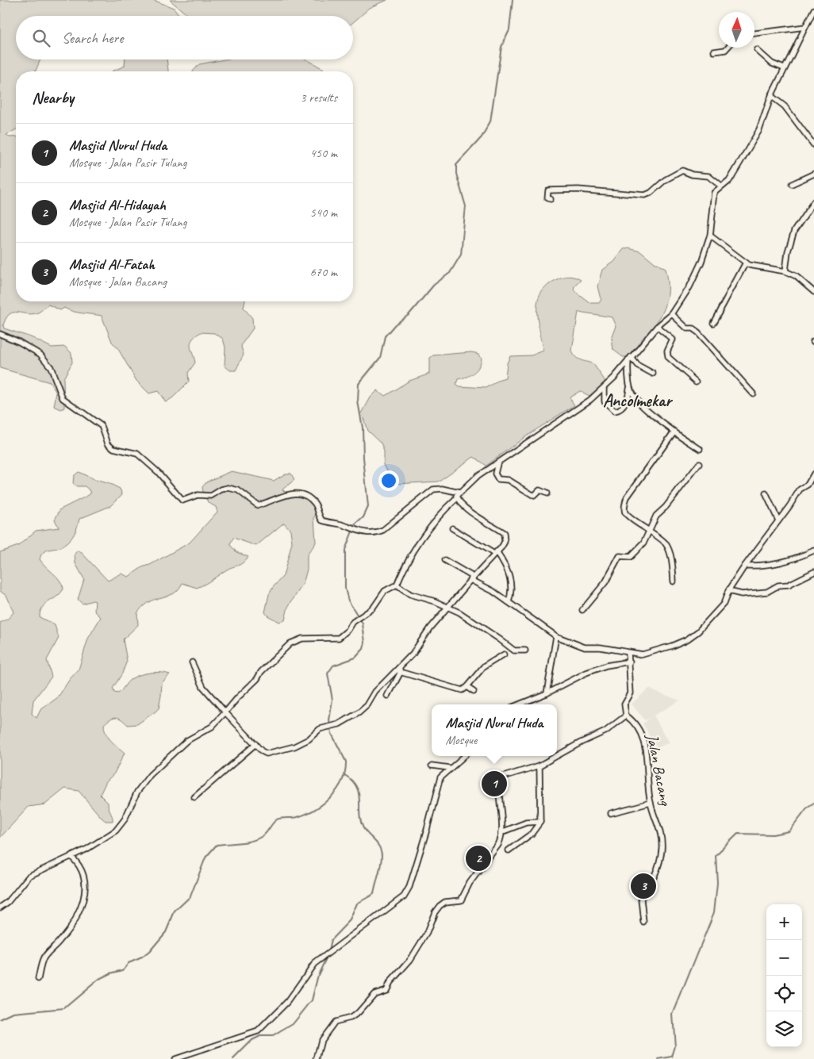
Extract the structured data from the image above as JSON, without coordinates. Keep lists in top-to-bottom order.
{
  "streets": {
    "street": ["Jalan Bacang"]
  },
  "districts": ["Ancolmekar"],
  "north": "top",
  "page": {
    "search": "Search here",
    "heading": ["Nearby", "3 results"],
    "list": [
      {
        "mark": "1",
        "name": "Masjid Nurul Huda",
        "note": "Mosque · Jalan Pasir Tulang",
        "value": "450 m"
      },
      {
        "mark": "2",
        "name": "Masjid Al-Hidayah",
        "note": "Mosque · Jalan Pasir Tulang",
        "value": "540 m"
      },
      {
        "mark": "3",
        "name": "Masjid Al-Fatah",
        "note": "Mosque · Jalan Bacang",
        "value": "670 m"
      }
    ],
    "popup": ["Masjid Nurul Huda", "Mosque"],
    "pins": ["1", "2", "3"],
    "map_buttons": ["+", "−"]
  }
}
